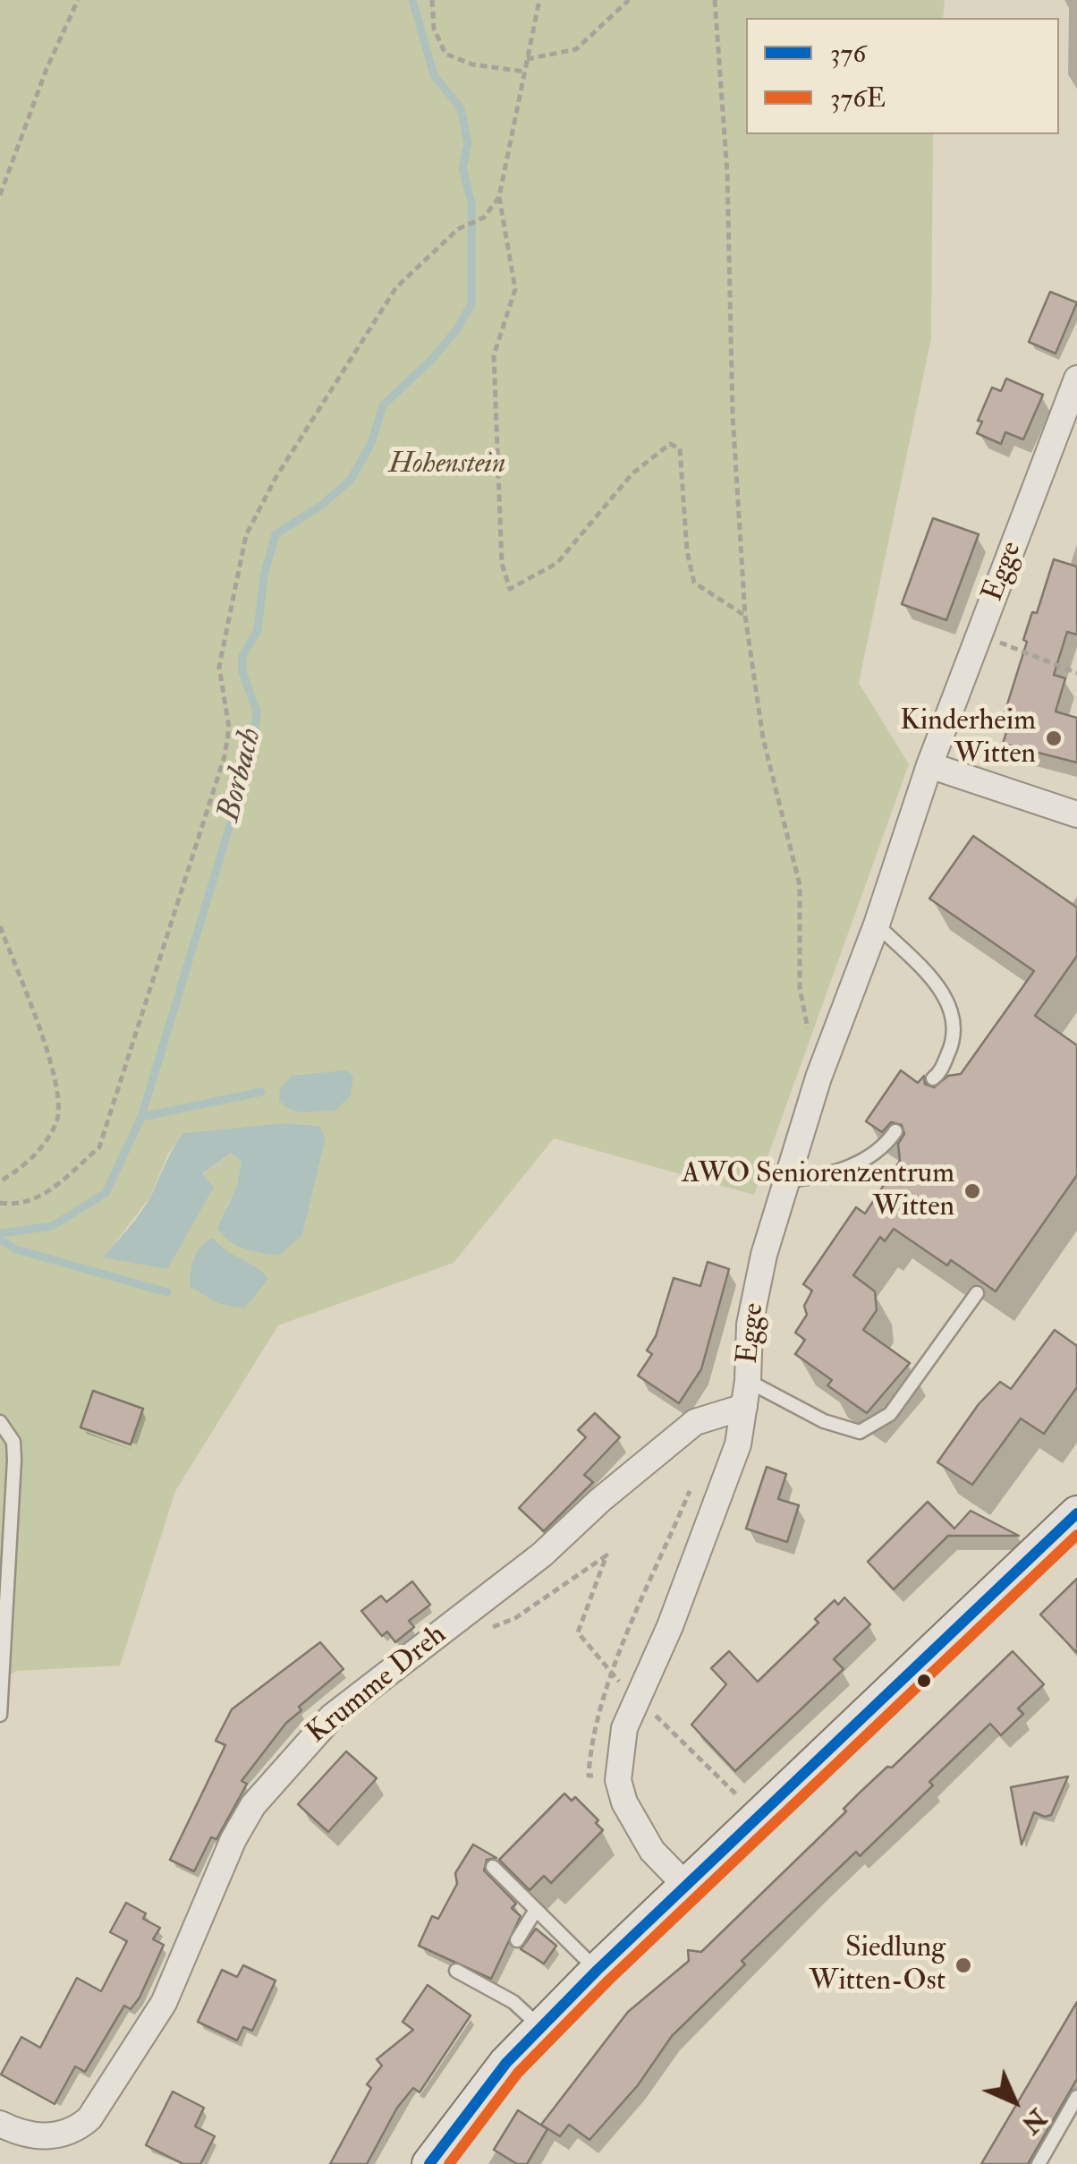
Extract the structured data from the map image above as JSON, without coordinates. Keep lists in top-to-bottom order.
{
  "streets": {
    "street": ["Egge", "Krumme Dreh"]
  },
  "crossings": [
    ["Egge", "Krumme Dreh"]
  ],
  "water": ["Borbach"],
  "parks": ["Hohenstein"],
  "places": ["Kinderheim Witten", "AWO Seniorenzentrum Witten", "Siedlung Witten-Ost"],
  "lines": ["transit line 376", "transit line 376E"],
  "legend": ["376", "376E"],
  "north": "bottom right"
}
